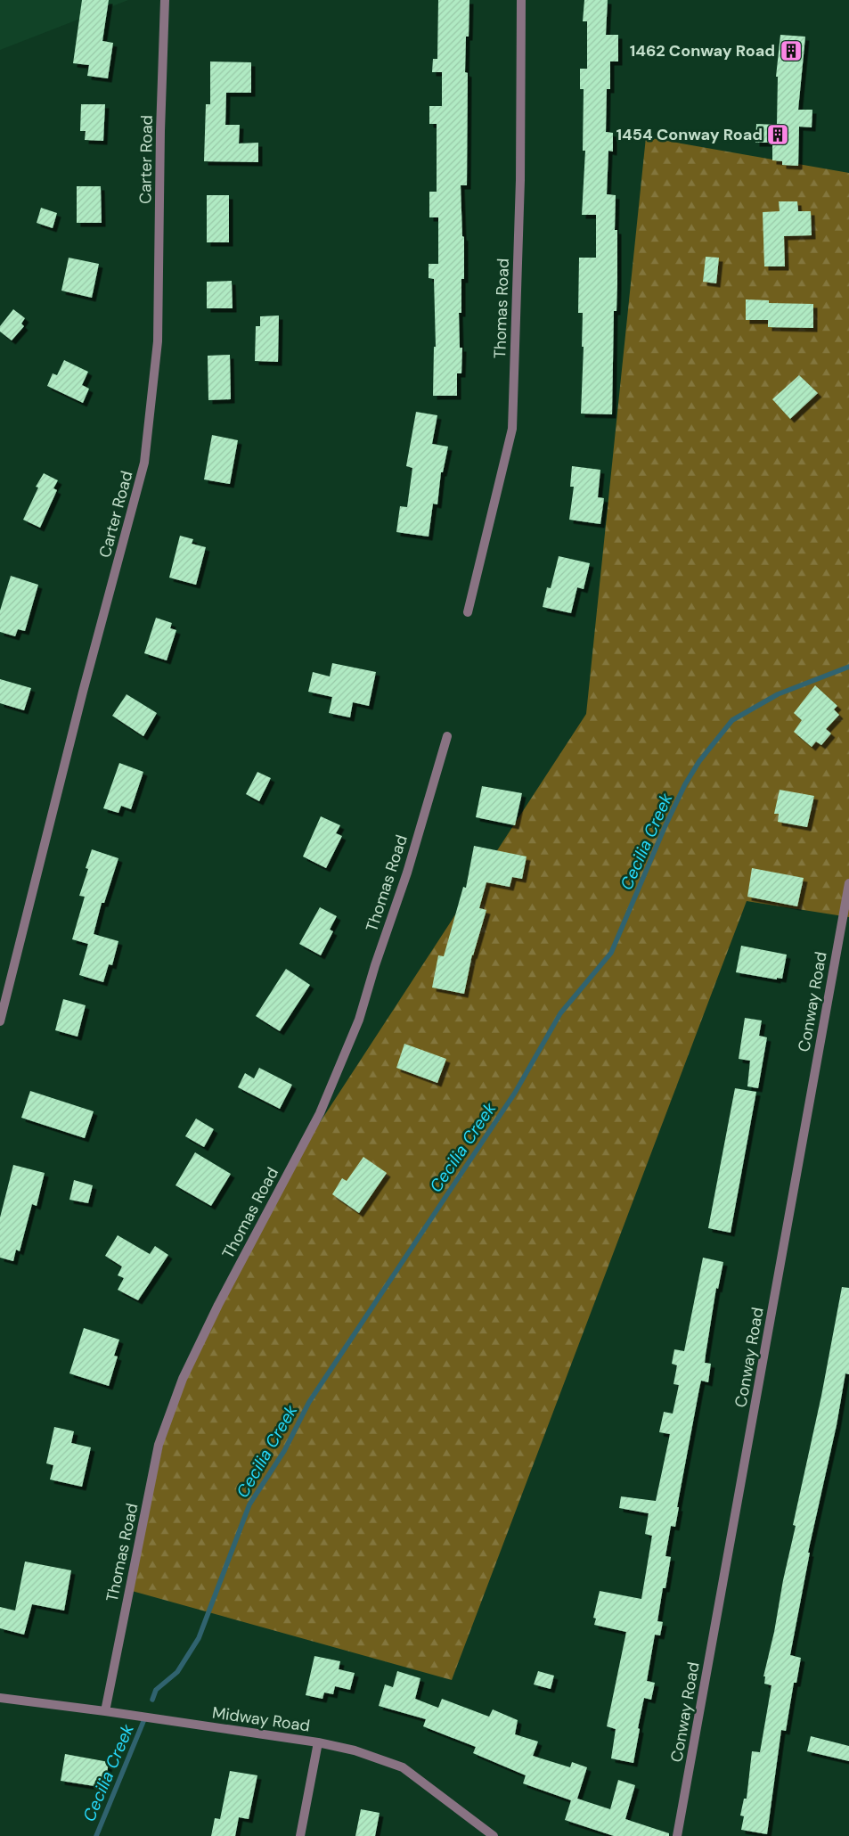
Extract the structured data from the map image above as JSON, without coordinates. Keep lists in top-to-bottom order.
{
  "streets": {
    "street": [
      "Carter Road",
      "Thomas Road",
      "Conway Road",
      "Midway Road"
    ]
  },
  "crossings": [
    ["Thomas Road", "Midway Road"]
  ],
  "water": ["Cecilia Creek"],
  "places": {
    "building": ["1462 Conway Road", "1454 Conway Road"]
  }
}
